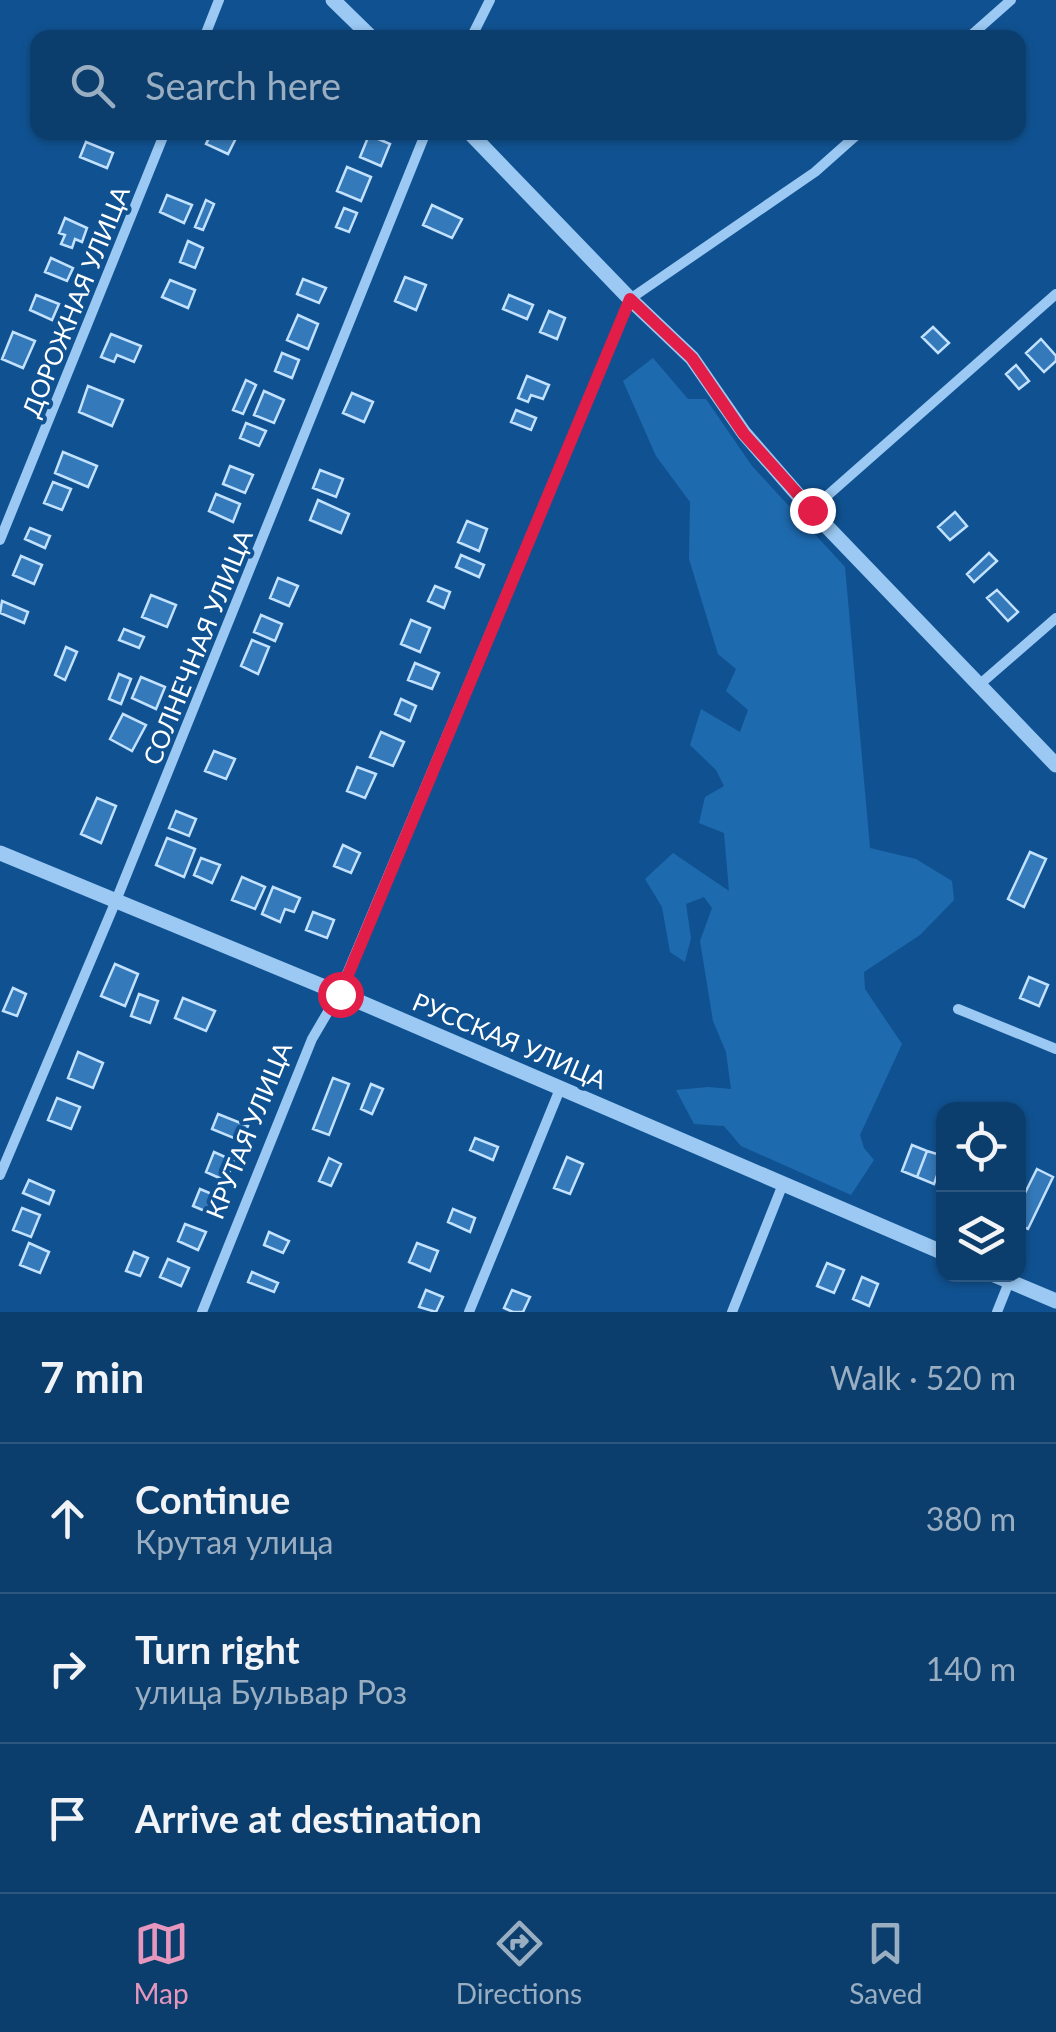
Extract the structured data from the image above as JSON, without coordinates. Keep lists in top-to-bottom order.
{
  "streets": {
    "street": [
      "ДОРОЖНАЯ УЛИЦА",
      "СОЛНЕЧНАЯ УЛИЦА",
      "РУССКАЯ УЛИЦА",
      "КРУТАЯ УЛИЦА"
    ]
  },
  "crossings": [
    ["СОЛНЕЧНАЯ УЛИЦА", "РУССКАЯ УЛИЦА"],
    ["РУССКАЯ УЛИЦА", "КРУТАЯ УЛИЦА"]
  ],
  "page": {
    "search": "Search here",
    "heading": ["7 min", "Walk · 520 m"],
    "list": [
      ["Continue", "Крутая улица", "380 m"],
      ["Turn right", "улица Бульвар Роз", "140 m"],
      "Arrive at destination"
    ],
    "nav": ["Map", "Directions", "Saved"]
  }
}
